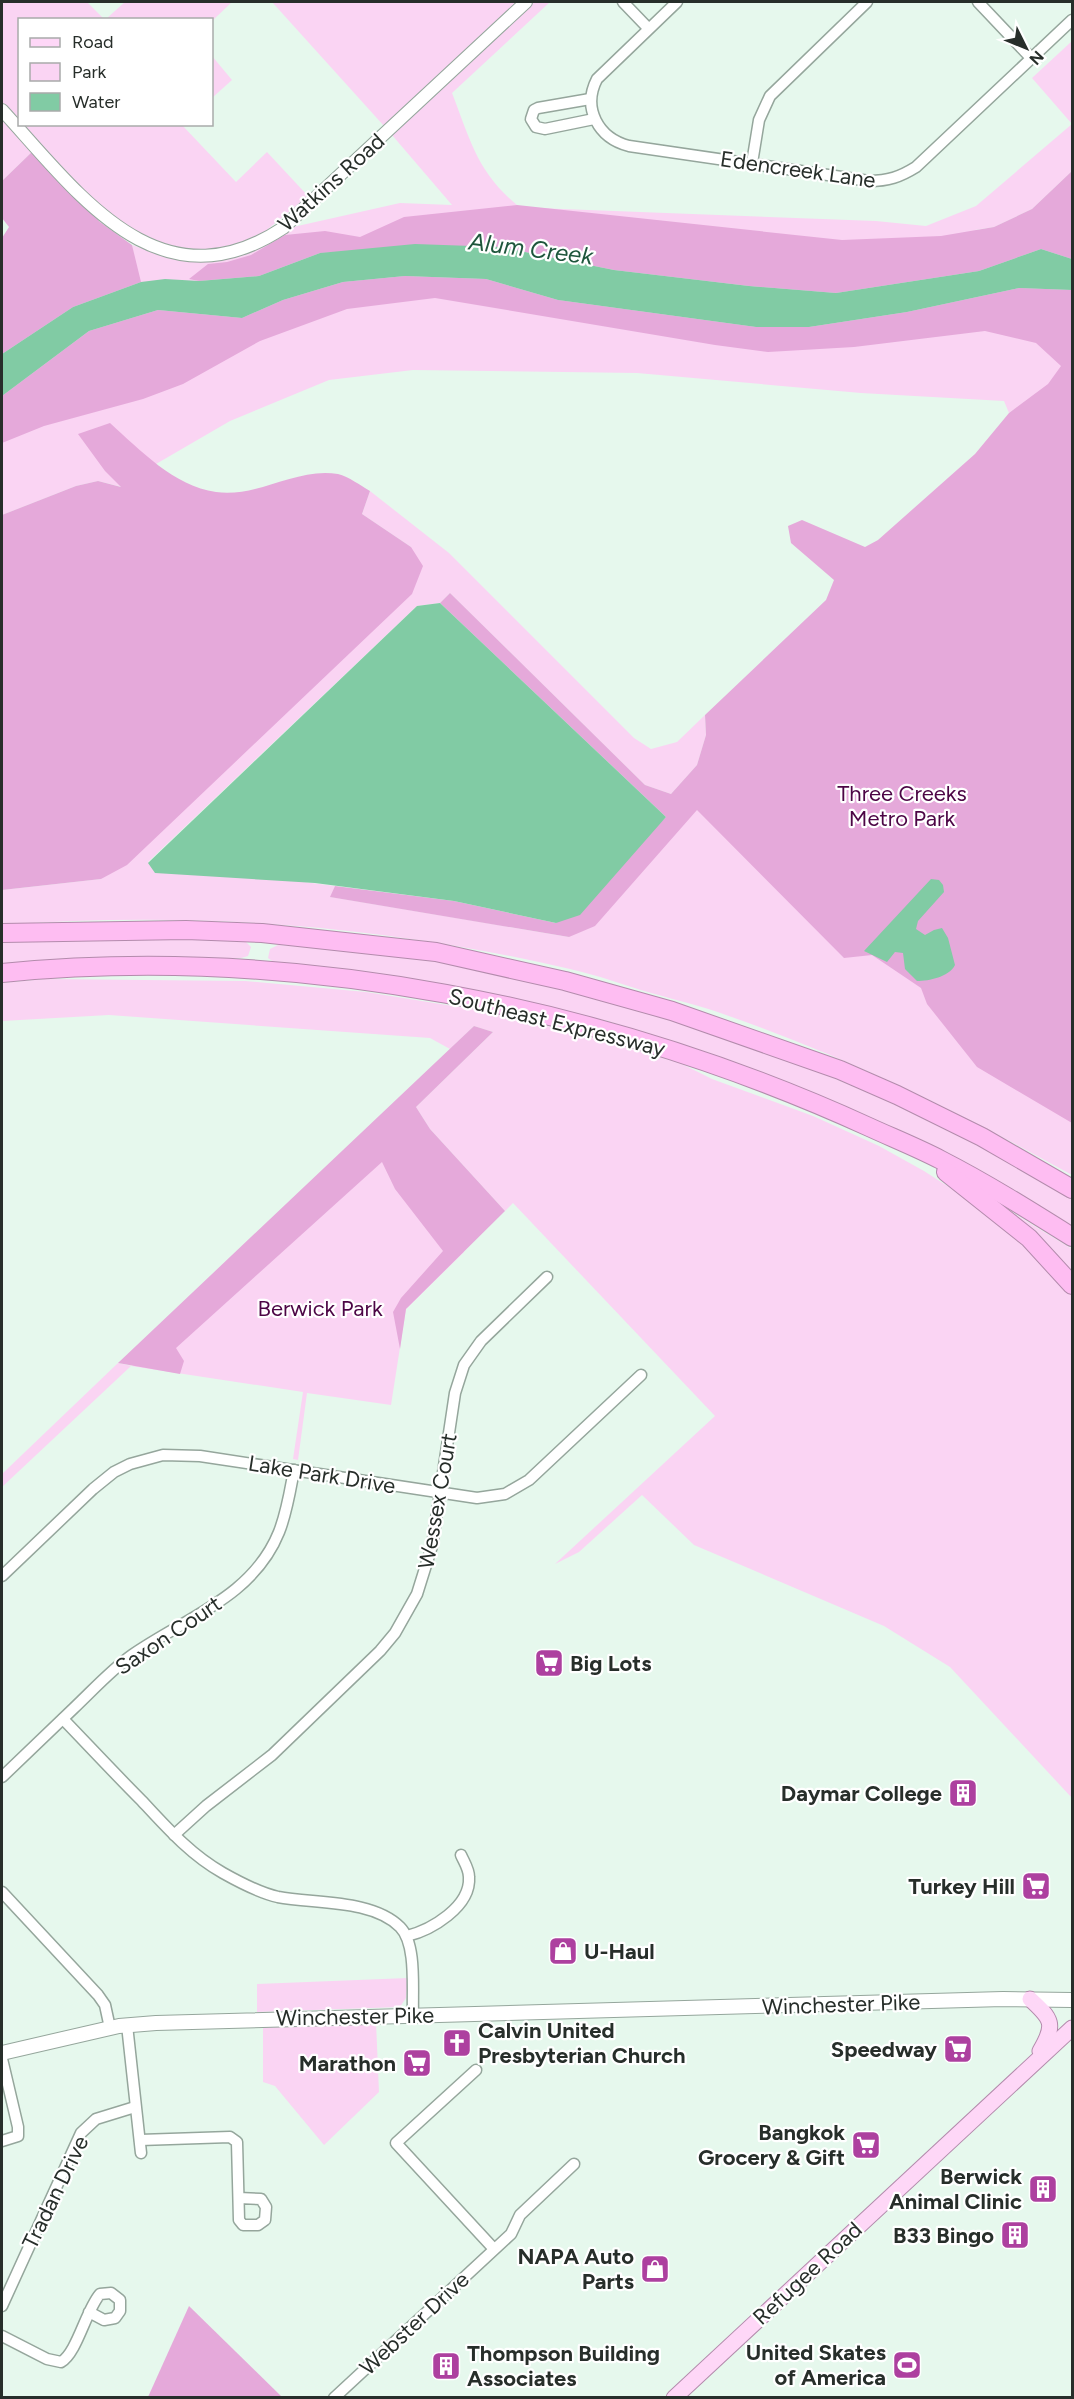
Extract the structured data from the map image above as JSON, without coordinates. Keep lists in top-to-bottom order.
{
  "streets": {
    "highway": ["Southeast Expressway"],
    "main road": ["Winchester Pike", "Refugee Road"],
    "street": [
      "Edencreek Lane",
      "Watkins Road",
      "Lake Park Drive",
      "Wessex Court",
      "Saxon Court",
      "Tradan Drive",
      "Webster Drive"
    ]
  },
  "crossings": [
    ["Lake Park Drive", "Wessex Court"],
    ["Lake Park Drive", "Saxon Court"]
  ],
  "water": ["Alum Creek"],
  "parks": ["Three Creeks Metro Park", "Berwick Park"],
  "places": {
    "supermarket": [
      "Big Lots",
      "Turkey Hill",
      "Speedway",
      "Marathon",
      "Bangkok Grocery & Gift"
    ],
    "building": [
      "Daymar College",
      "Berwick Animal Clinic",
      "B33 Bingo",
      "Thompson Building Associates"
    ],
    "shop": ["U-Haul", "NAPA Auto Parts"],
    "church": ["Calvin United Presbyterian Church"],
    "sports": ["United Skates of America"]
  },
  "legend": ["Road", "Park", "Water"],
  "north": "bottom right"
}
